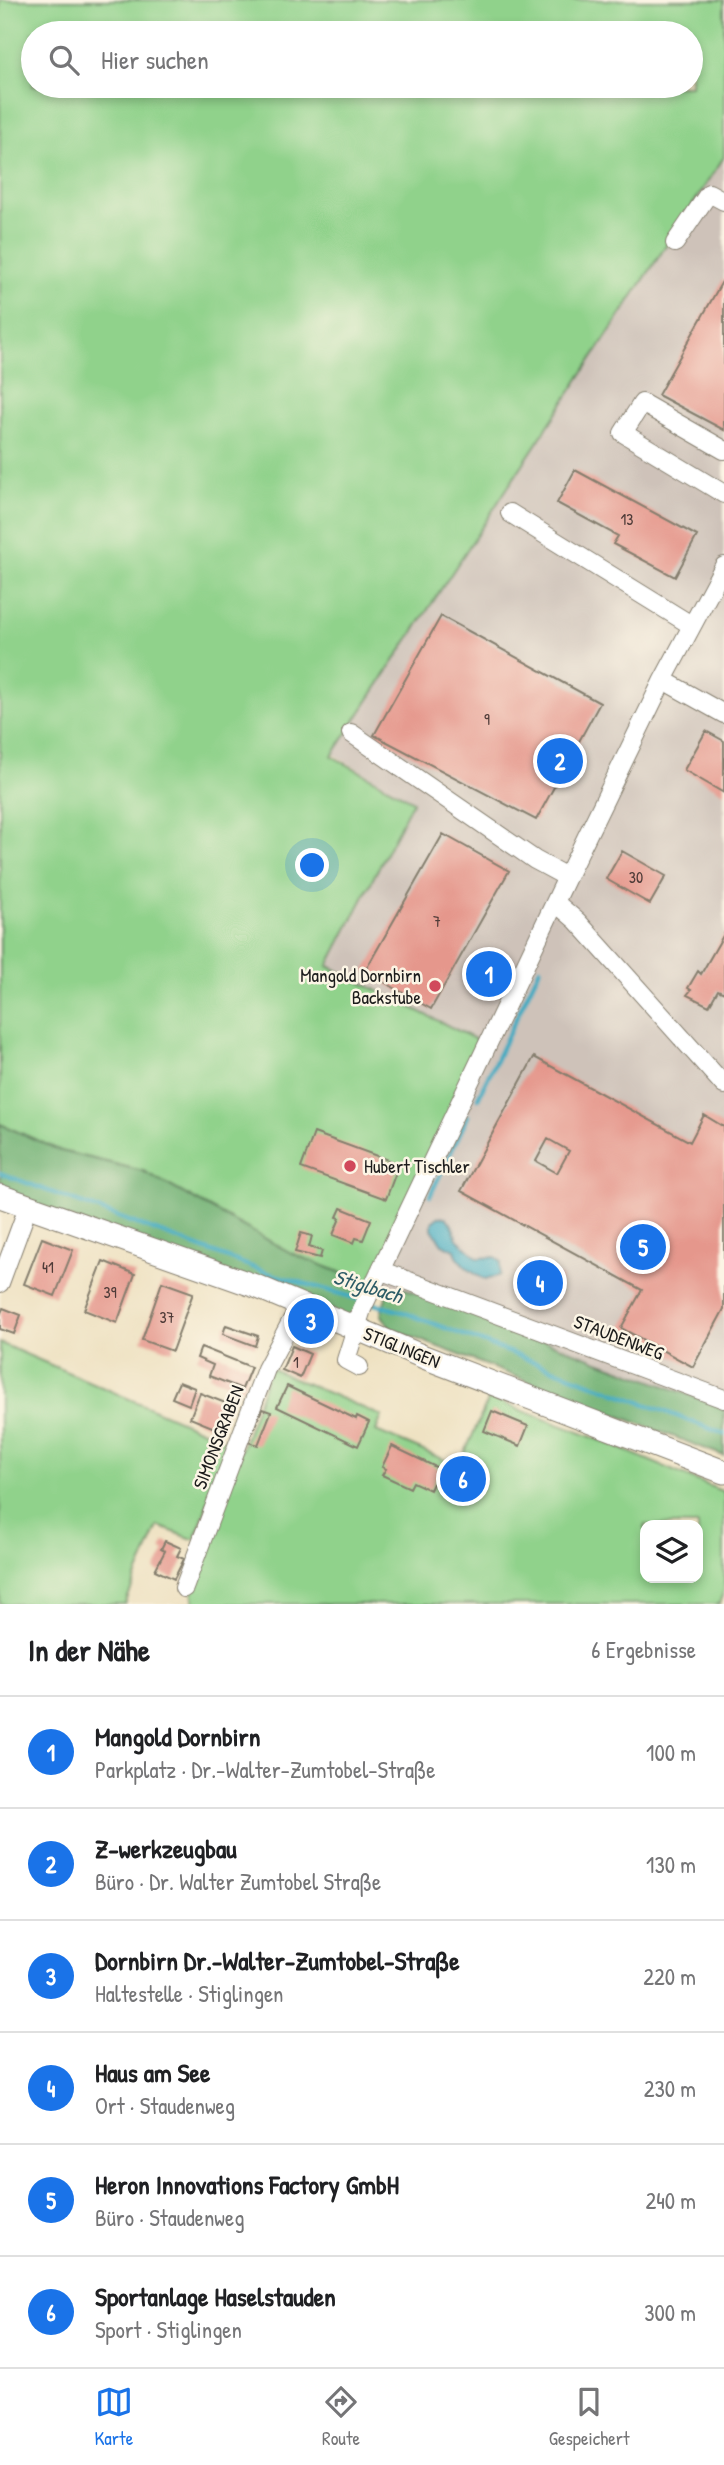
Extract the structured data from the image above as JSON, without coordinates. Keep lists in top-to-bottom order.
{
  "streets": {
    "main road": ["STIGLINGEN"],
    "street": ["STAUDENWEG", "SIMONSGRABEN"]
  },
  "crossings": [
    ["STIGLINGEN", "SIMONSGRABEN"]
  ],
  "water": ["Stiglbach"],
  "places": ["Mangold Dornbirn Backstube", "Hubert Tischler"],
  "house_numbers": [
    "13",
    "9",
    "30",
    "7",
    "41",
    "39",
    "37",
    "1"
  ],
  "page": {
    "search": "Hier suchen",
    "pins": [
      "2",
      "1",
      "5",
      "4",
      "3",
      "6"
    ],
    "heading": ["In der Nähe", "6 Ergebnisse"],
    "list": [
      {
        "mark": "1",
        "name": "Mangold Dornbirn",
        "note": "Parkplatz · Dr.-Walter-Zumtobel-Straße",
        "value": "100 m"
      },
      {
        "mark": "2",
        "name": "Z-werkzeugbau",
        "note": "Büro · Dr. Walter Zumtobel Straße",
        "value": "130 m"
      },
      {
        "mark": "3",
        "name": "Dornbirn Dr.-Walter-Zumtobel-Straße",
        "note": "Haltestelle · Stiglingen",
        "value": "220 m"
      },
      {
        "mark": "4",
        "name": "Haus am See",
        "note": "Ort · Staudenweg",
        "value": "230 m"
      },
      {
        "mark": "5",
        "name": "Heron Innovations Factory GmbH",
        "note": "Büro · Staudenweg",
        "value": "240 m"
      },
      {
        "mark": "6",
        "name": "Sportanlage Haselstauden",
        "note": "Sport · Stiglingen",
        "value": "300 m"
      }
    ],
    "nav": ["Karte", "Route", "Gespeichert"]
  }
}
